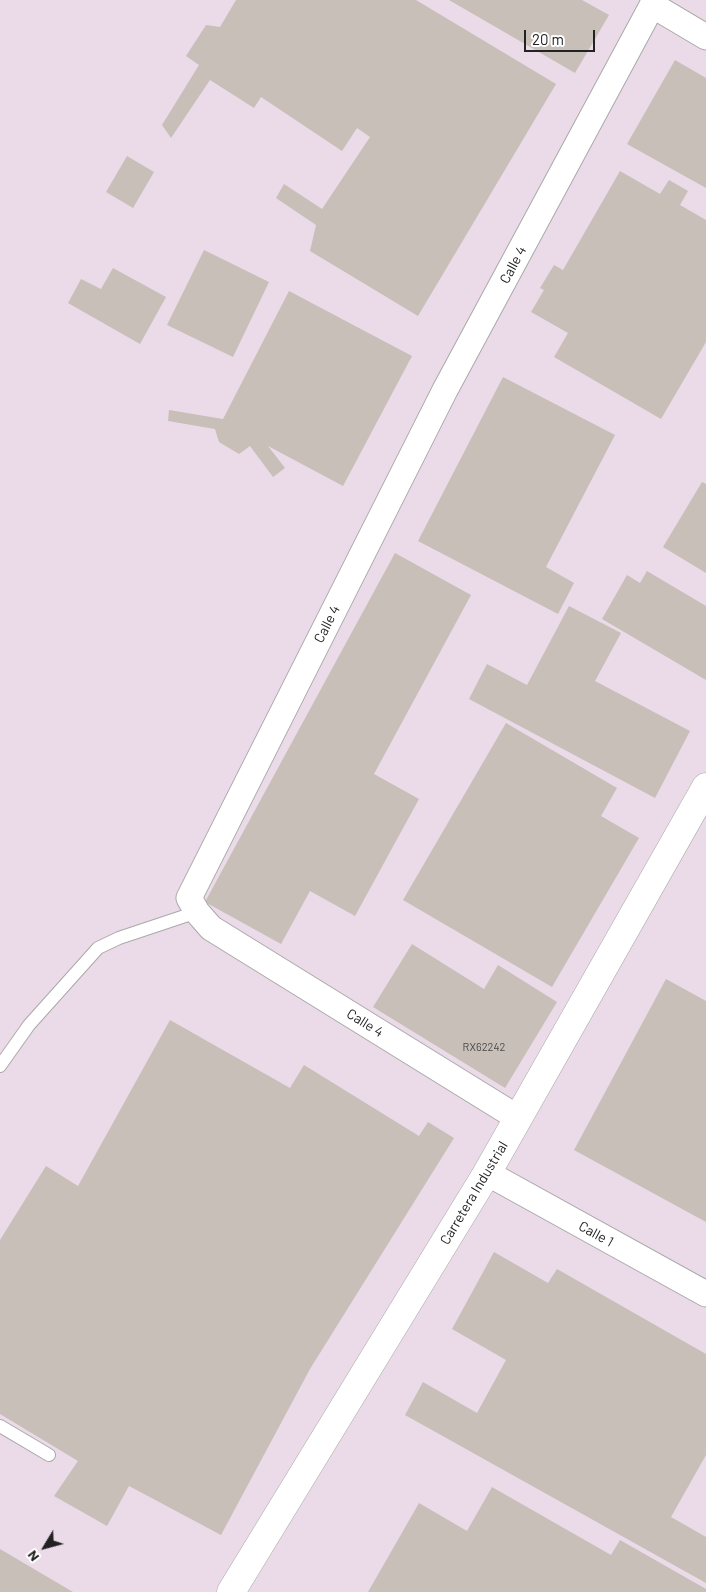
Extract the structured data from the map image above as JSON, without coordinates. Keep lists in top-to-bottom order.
{
  "streets": {
    "street": ["Calle 4", "Carretera Industrial", "Calle 1"]
  },
  "crossings": [
    ["Calle 4", "Carretera Industrial"],
    ["Carretera Industrial", "Calle 1"]
  ],
  "house_numbers": ["RX62242"],
  "scale_bar": "20 m",
  "north": "bottom left"
}
